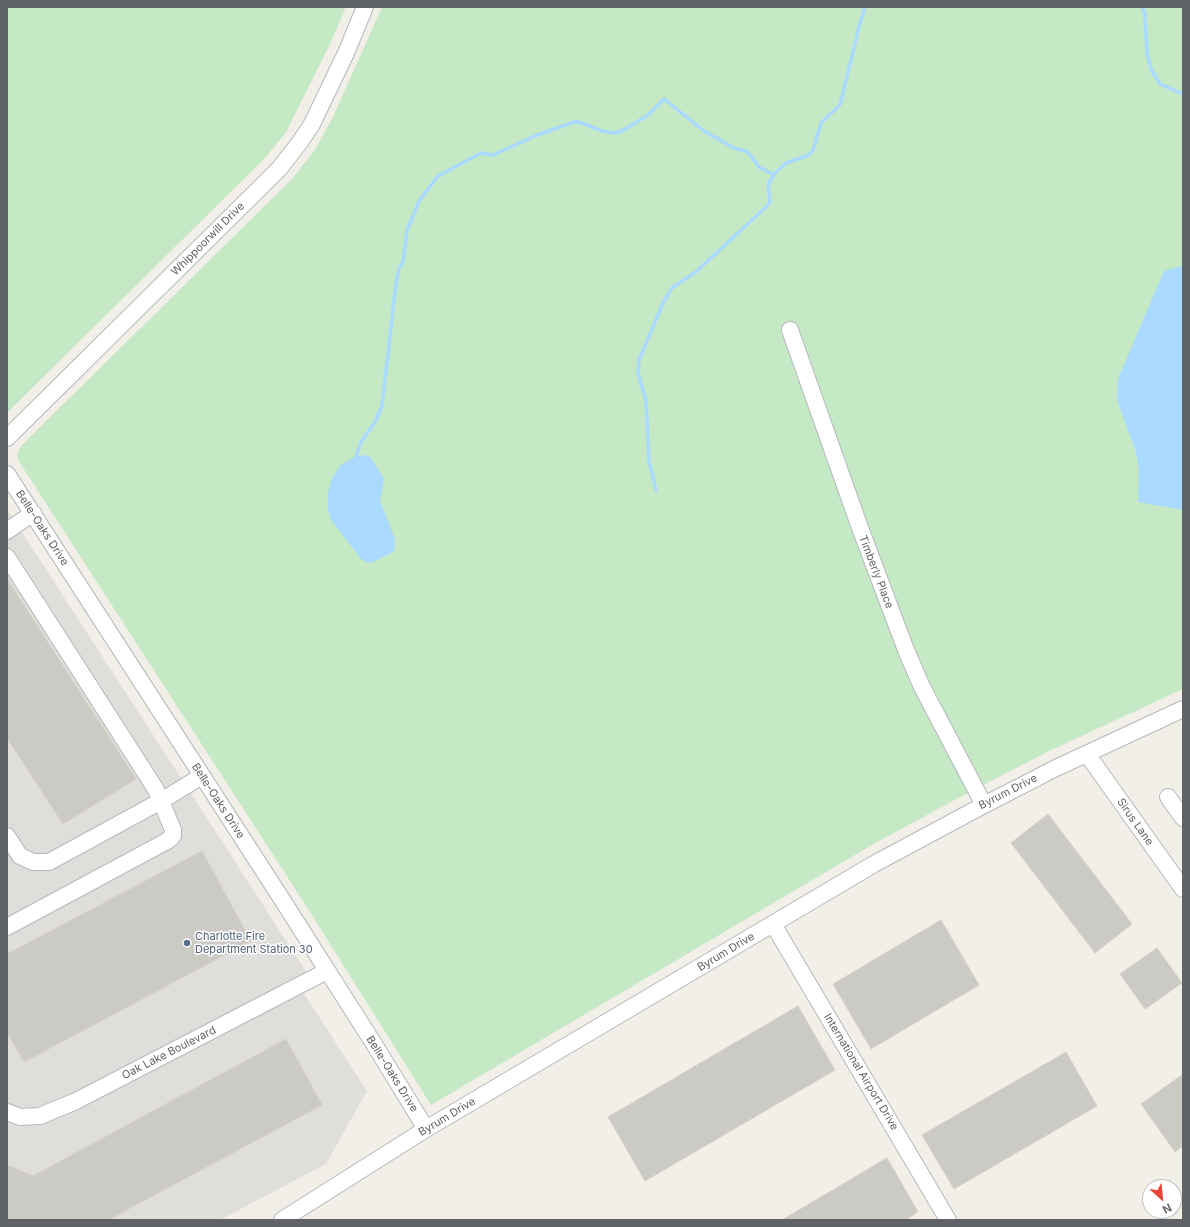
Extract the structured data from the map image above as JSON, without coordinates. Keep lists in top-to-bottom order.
{
  "streets": {
    "street": [
      "Whippoorwill Drive",
      "Belle-Oaks Drive",
      "Timberly Place",
      "Byrum Drive",
      "Sirus Lane",
      "Oak Lake Boulevard",
      "International Airport Drive"
    ]
  },
  "crossings": [
    ["Belle-Oaks Drive", "Byrum Drive"],
    ["Belle-Oaks Drive", "Oak Lake Boulevard"],
    ["Timberly Place", "Byrum Drive"],
    ["Byrum Drive", "Sirus Lane"],
    ["Byrum Drive", "International Airport Drive"]
  ],
  "places": ["Charlotte Fire Department Station 30"],
  "north": "bottom right"
}
